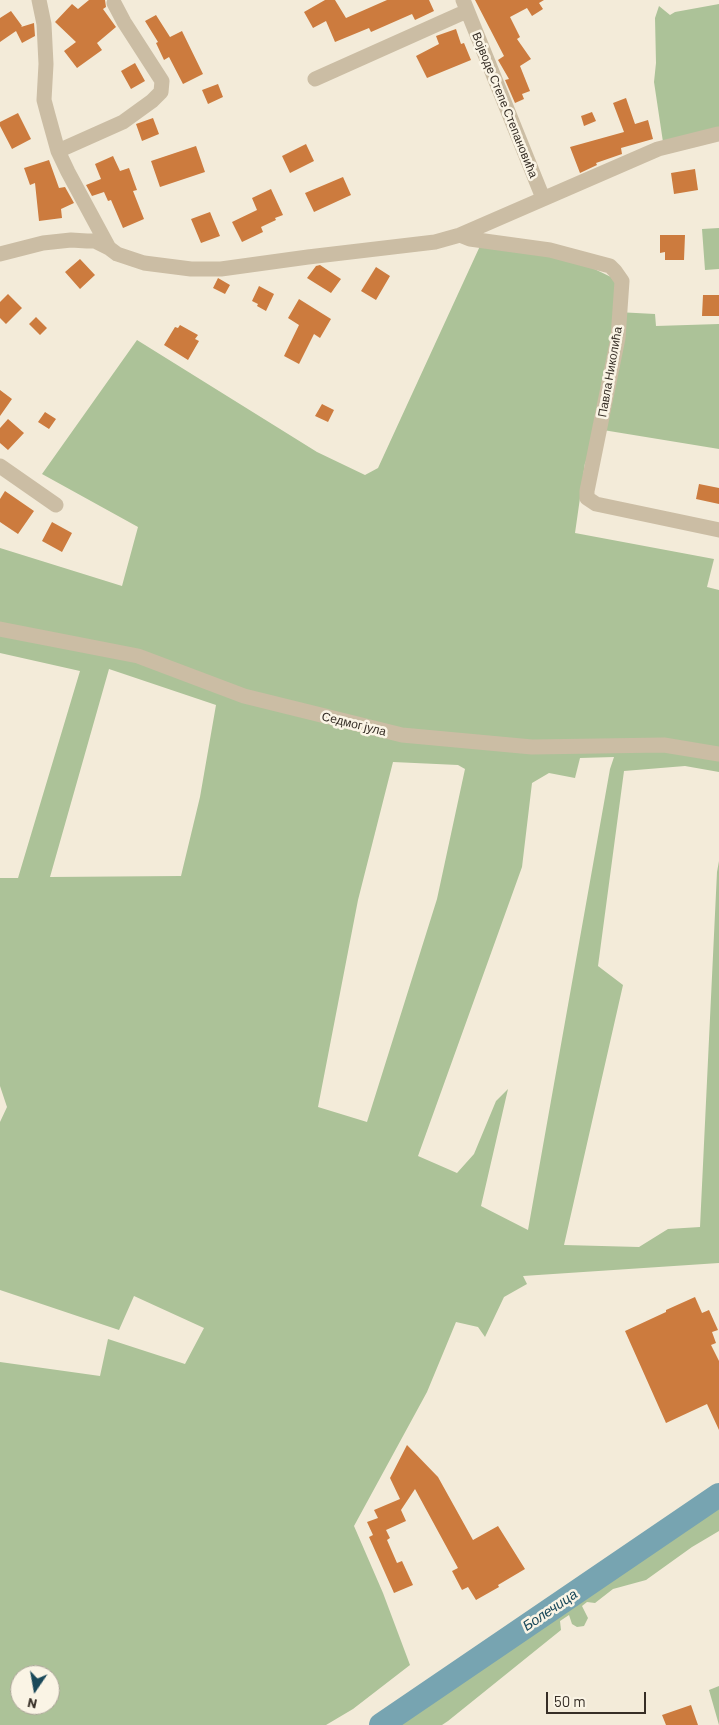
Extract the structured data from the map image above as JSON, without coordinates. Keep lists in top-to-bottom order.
{
  "streets": {
    "street": ["Војводе Степе Степановића", "Павла Николића", "Седмог јула"]
  },
  "water": ["Болечица"],
  "scale_bar": "50 m",
  "north": "bottom"
}
